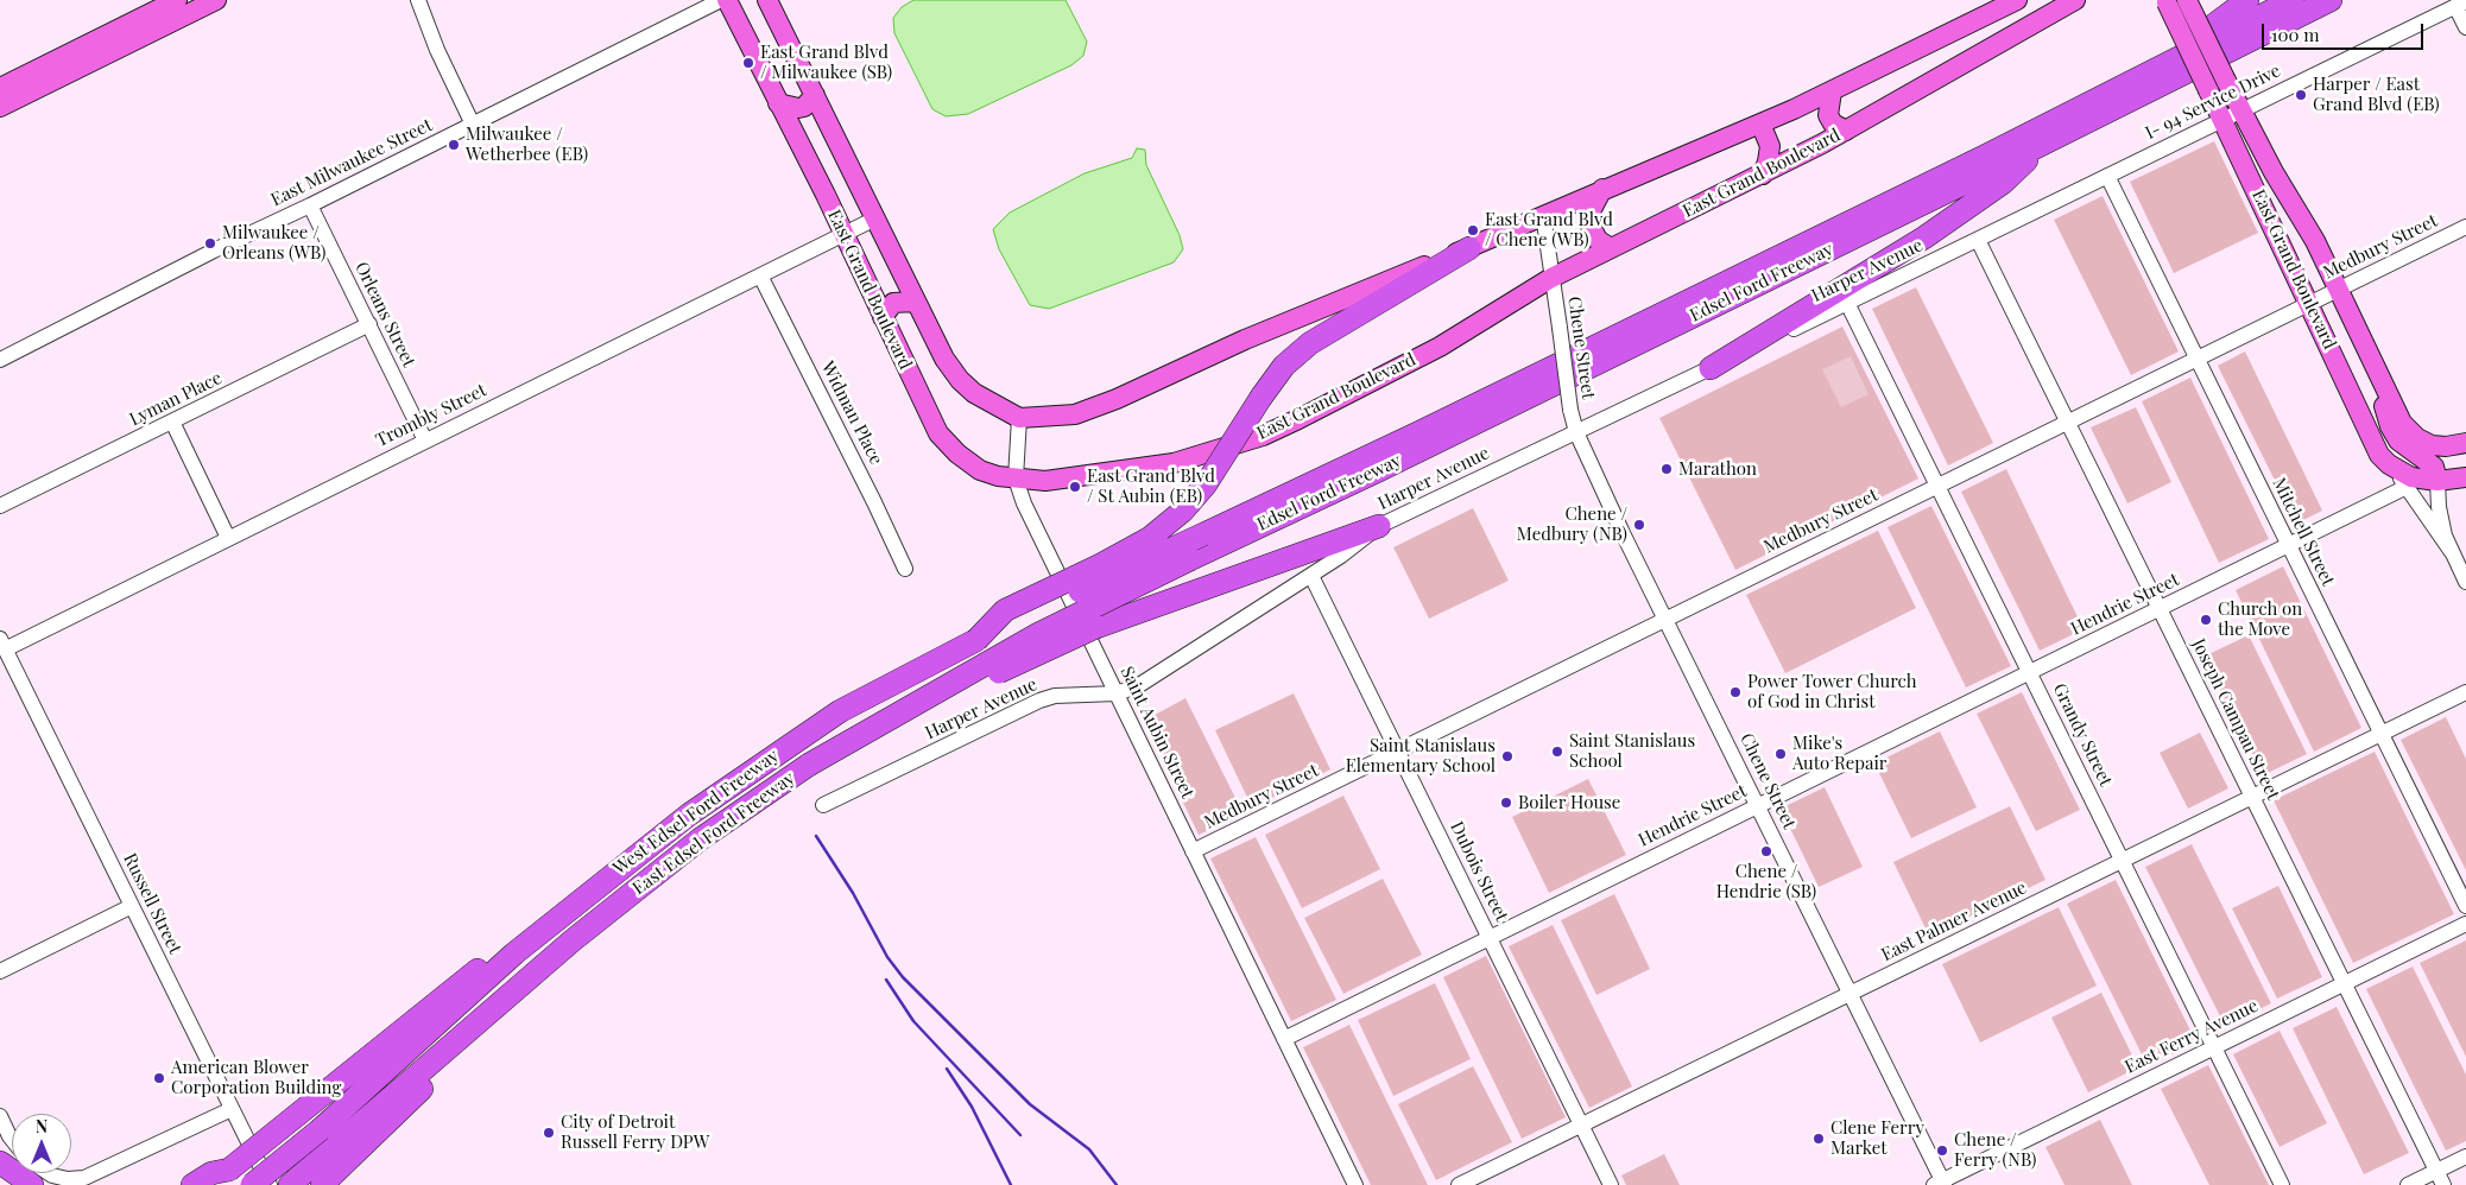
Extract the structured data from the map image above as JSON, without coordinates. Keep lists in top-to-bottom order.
{
  "streets": {
    "highway": ["Edsel Ford Freeway", "West Edsel Ford Freeway", "East Edsel Ford Freeway"],
    "main road": ["East Grand Boulevard"],
    "street": [
      "I- 94 Service Drive",
      "East Milwaukee Street",
      "Medbury Street",
      "Harper Avenue",
      "Orleans Street",
      "Chene Street",
      "Lyman Place",
      "Widman Place",
      "Trombly Street",
      "Mitchell Street",
      "Hendrie Street",
      "Joseph Campau Street",
      "Saint Aubin Street",
      "Grandy Street",
      "Dubois Street",
      "Russell Street",
      "East Palmer Avenue",
      "East Ferry Avenue"
    ]
  },
  "crossings": [
    ["I- 94 Service Drive", "East Grand Boulevard"],
    ["I- 94 Service Drive", "Harper Avenue"],
    ["I- 94 Service Drive", "Mitchell Street"],
    ["I- 94 Service Drive", "Joseph Campau Street"],
    ["East Milwaukee Street", "Orleans Street"],
    ["East Grand Boulevard", "Medbury Street"],
    ["East Grand Boulevard", "Chene Street"],
    ["East Grand Boulevard", "Trombly Street"],
    ["East Grand Boulevard", "Saint Aubin Street"],
    ["Medbury Street", "Chene Street"],
    ["Medbury Street", "Mitchell Street"],
    ["Medbury Street", "Joseph Campau Street"],
    ["Medbury Street", "Saint Aubin Street"],
    ["Medbury Street", "Grandy Street"],
    ["Medbury Street", "Dubois Street"],
    ["Harper Avenue", "Chene Street"],
    ["Harper Avenue", "Joseph Campau Street"],
    ["Harper Avenue", "Saint Aubin Street"],
    ["Harper Avenue", "Grandy Street"],
    ["Harper Avenue", "Dubois Street"],
    ["Edsel Ford Freeway", "West Edsel Ford Freeway"],
    ["Edsel Ford Freeway", "East Edsel Ford Freeway"],
    ["Orleans Street", "Lyman Place"],
    ["Orleans Street", "Trombly Street"],
    ["Chene Street", "Hendrie Street"],
    ["Chene Street", "East Palmer Avenue"],
    ["Chene Street", "East Ferry Avenue"],
    ["Widman Place", "Trombly Street"],
    ["Trombly Street", "Russell Street"],
    ["Mitchell Street", "Hendrie Street"],
    ["Mitchell Street", "East Palmer Avenue"],
    ["Hendrie Street", "Joseph Campau Street"],
    ["Hendrie Street", "Saint Aubin Street"],
    ["Hendrie Street", "Grandy Street"],
    ["Hendrie Street", "Dubois Street"],
    ["Joseph Campau Street", "East Palmer Avenue"],
    ["Joseph Campau Street", "East Ferry Avenue"],
    ["Grandy Street", "East Palmer Avenue"],
    ["Grandy Street", "East Ferry Avenue"],
    ["Dubois Street", "East Palmer Avenue"]
  ],
  "places": [
    "East Grand Blvd / Milwaukee (SB)",
    "Harper / East Grand Blvd (EB)",
    "Milwaukee / Wetherbee (EB)",
    "East Grand Blvd / Chene (WB)",
    "Milwaukee / Orleans (WB)",
    "Marathon",
    "East Grand Blvd / St Aubin (EB)",
    "Chene / Medbury (NB)",
    "Church on the Move",
    "Power Tower Church of God in Christ",
    "Saint Stanislaus School",
    "Mike's Auto Repair",
    "Saint Stanislaus Elementary School",
    "Boiler House",
    "Chene / Hendrie (SB)",
    "American Blower Corporation Building",
    "City of Detroit Russell Ferry DPW",
    "Clene Ferry Market",
    "Chene / Ferry (NB)"
  ],
  "scale_bar": "100 m",
  "north": "top"
}
